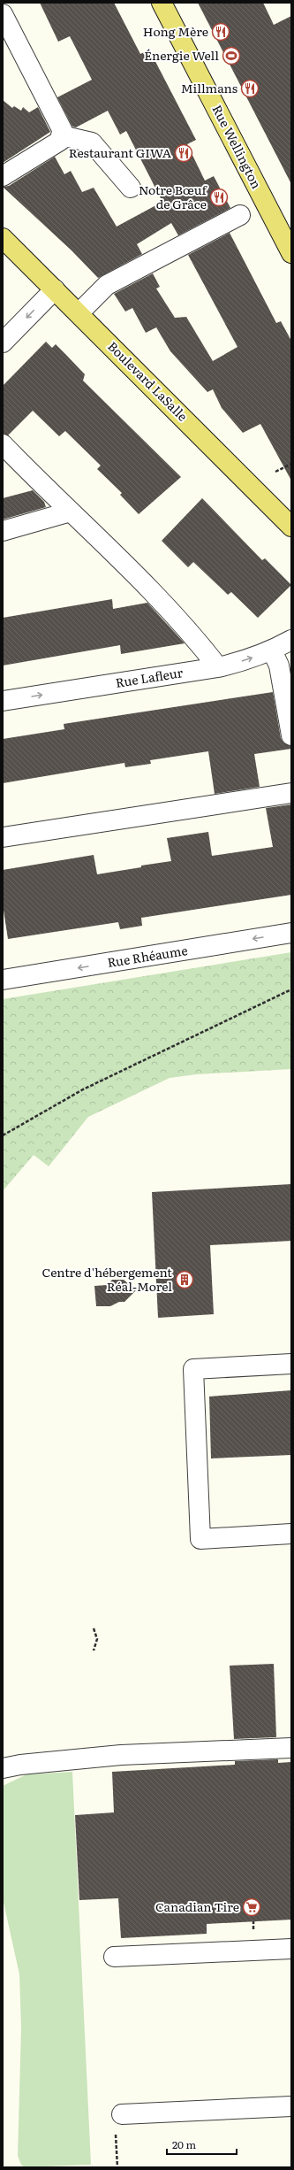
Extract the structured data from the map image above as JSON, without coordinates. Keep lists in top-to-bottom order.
{
  "streets": {
    "main road": ["Rue Wellington", "Boulevard LaSalle"],
    "street": ["Rue Lafleur", "Rue Rhéaume"]
  },
  "places": {
    "restaurant": [
      "Hong Mère",
      "Millmans",
      "Restaurant GIWA",
      "Notre Bœuf de Grâce"
    ],
    "sports": ["Énergie Well"],
    "building": ["Centre d'hébergement Réal-Morel"],
    "supermarket": ["Canadian Tire"]
  },
  "scale_bar": "20 m"
}
